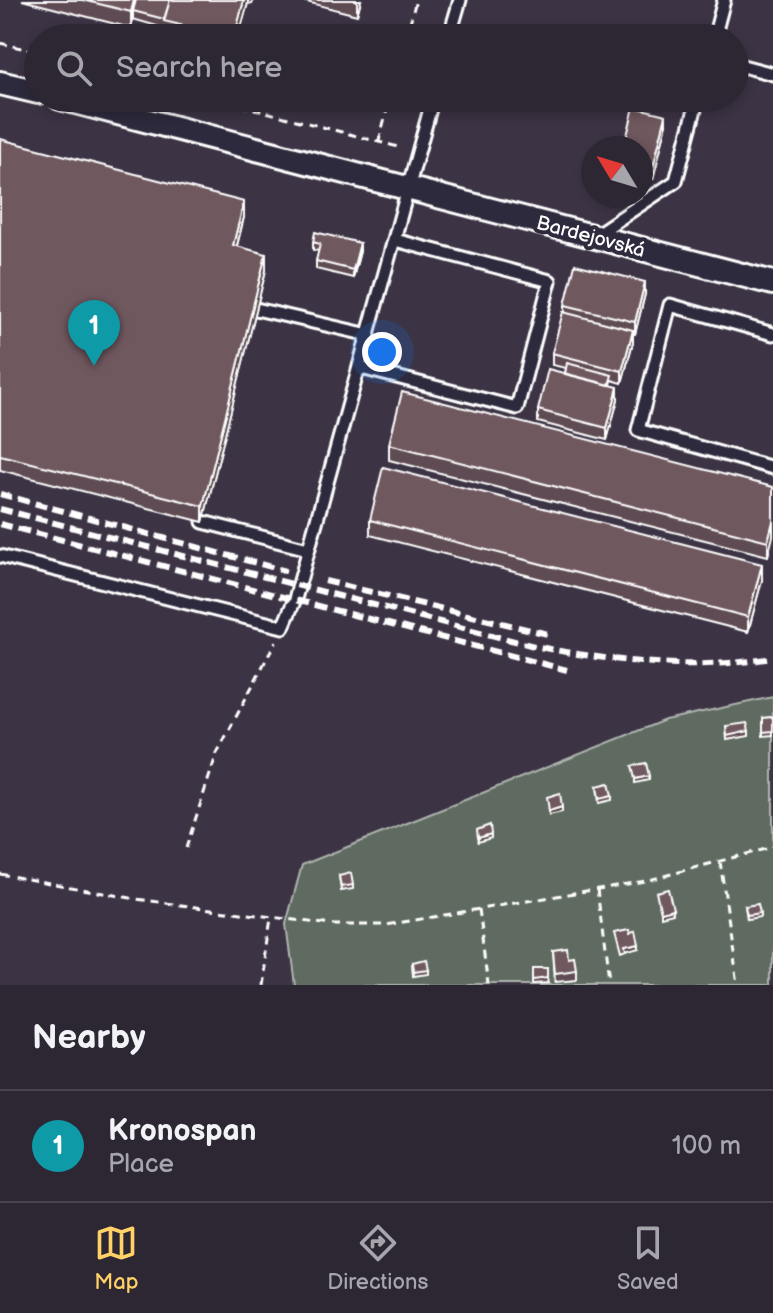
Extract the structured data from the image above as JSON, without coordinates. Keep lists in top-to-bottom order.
{
  "streets": {
    "street": ["Bardejovská"]
  },
  "north": "top left",
  "page": {
    "search": "Search here",
    "pins": "1",
    "heading": "Nearby",
    "list": [
      {
        "mark": "1",
        "name": "Kronospan",
        "note": "Place",
        "value": "100 m"
      }
    ],
    "nav": ["Map", "Directions", "Saved"]
  }
}
